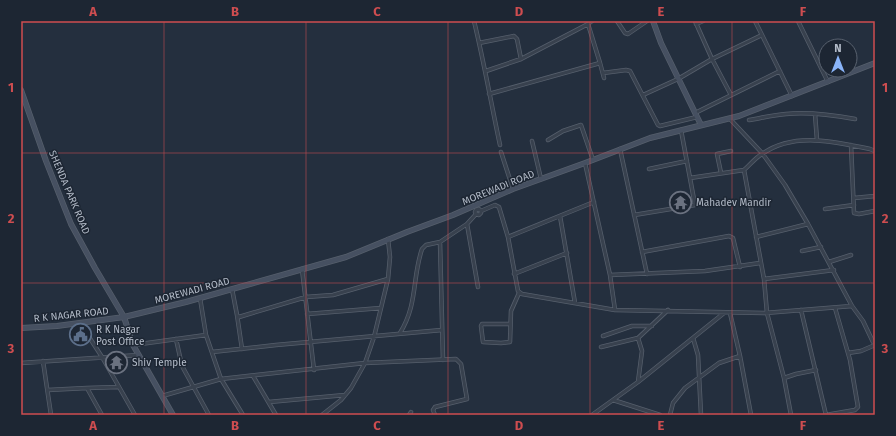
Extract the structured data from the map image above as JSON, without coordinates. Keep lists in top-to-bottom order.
{
  "streets": {
    "main road": ["MOREWADI ROAD", "SHENDA PARK ROAD", "R K NAGAR ROAD"]
  },
  "crossings": [
    ["MOREWADI ROAD", "SHENDA PARK ROAD"],
    ["MOREWADI ROAD", "R K NAGAR ROAD"],
    ["SHENDA PARK ROAD", "R K NAGAR ROAD"]
  ],
  "places": {
    "temple": ["Mahadev Mandir", "Shiv Temple"],
    "public building": ["R K Nagar Post Office"]
  },
  "north": "top",
  "grid": {
    "columns": [
      "A",
      "B",
      "C",
      "D",
      "E",
      "F"
    ],
    "rows": ["1", "2", "3"]
  }
}
